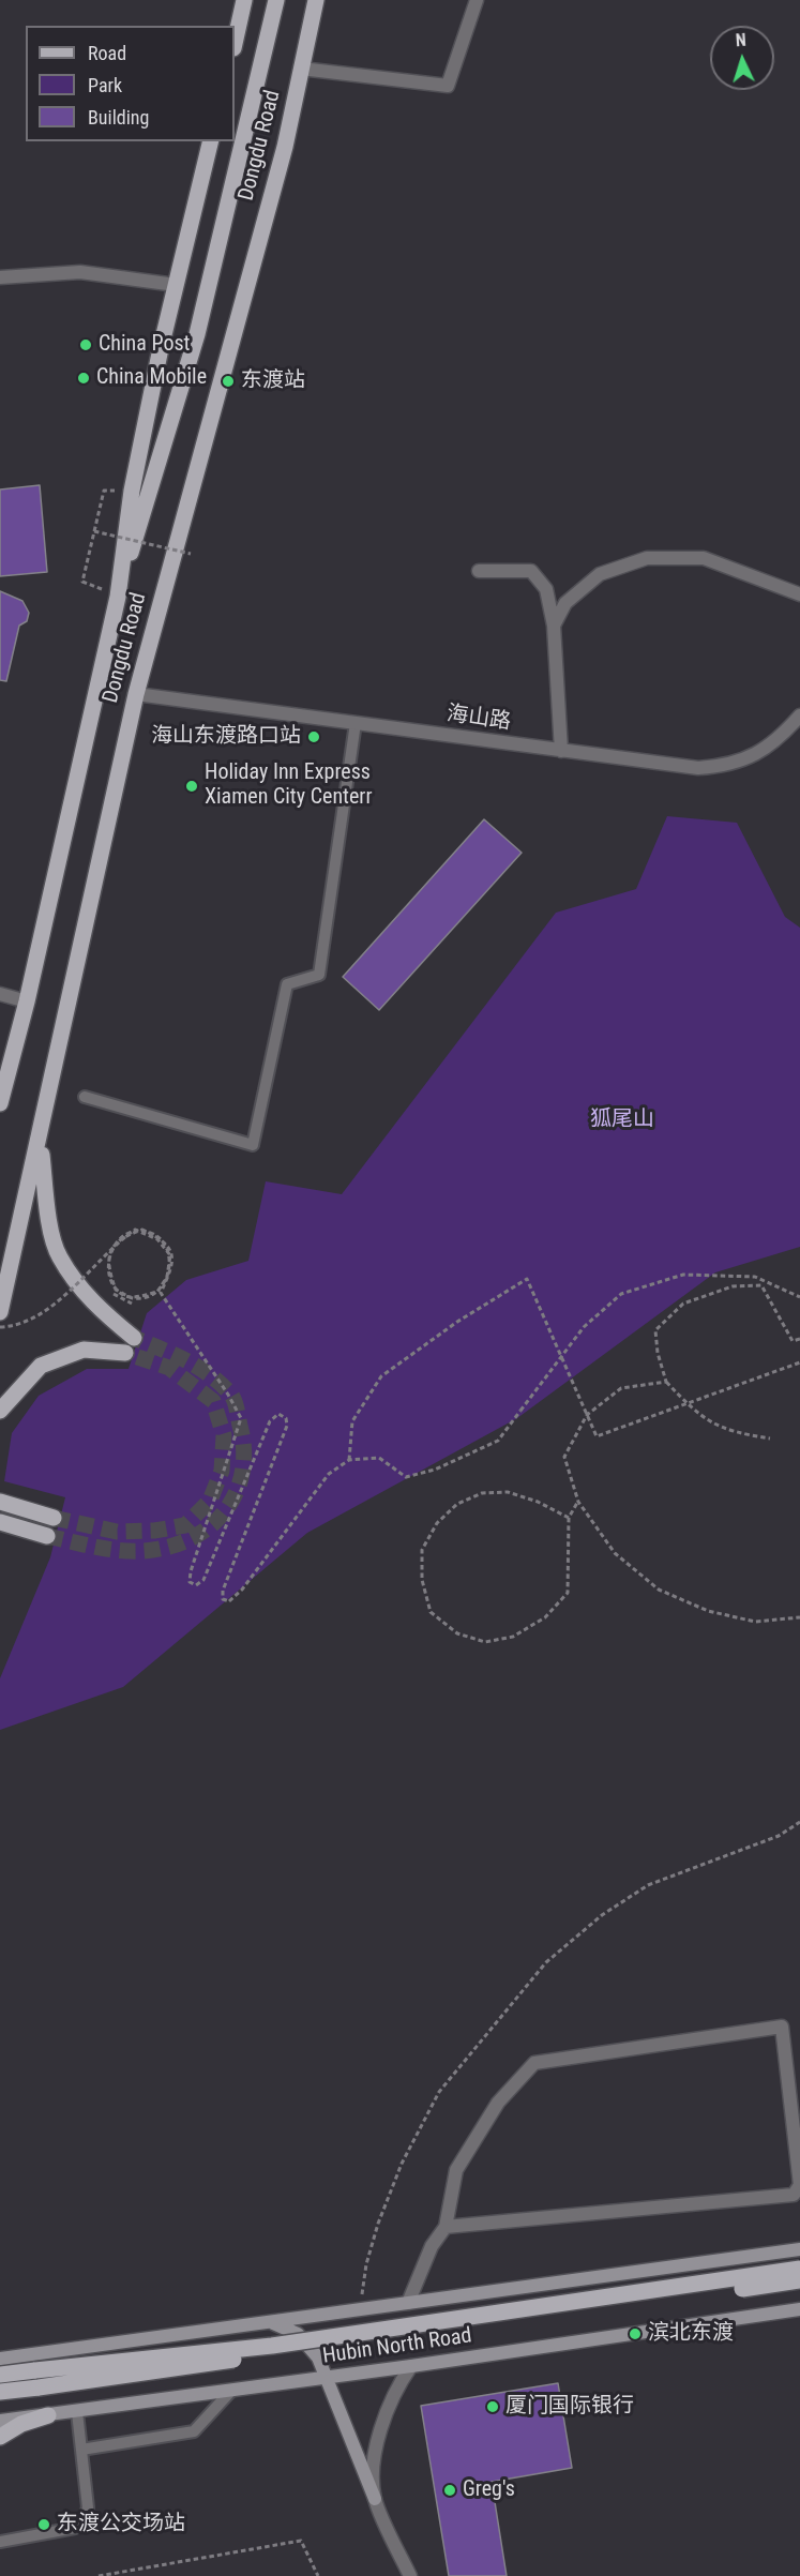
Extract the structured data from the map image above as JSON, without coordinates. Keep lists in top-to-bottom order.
{
  "streets": {
    "main road": ["Dongdu Road", "Hubin North Road"],
    "street": ["海山路"]
  },
  "crossings": [
    ["Dongdu Road", "海山路"]
  ],
  "parks": ["狐尾山"],
  "places": [
    "China Post",
    "China Mobile",
    "东渡站",
    "海山东渡路口站",
    "Holiday Inn Express Xiamen City Centerr",
    "滨北东渡",
    "厦门国际银行",
    "Greg's",
    "东渡公交场站"
  ],
  "legend": ["Road", "Park", "Building"],
  "north": "top"
}
